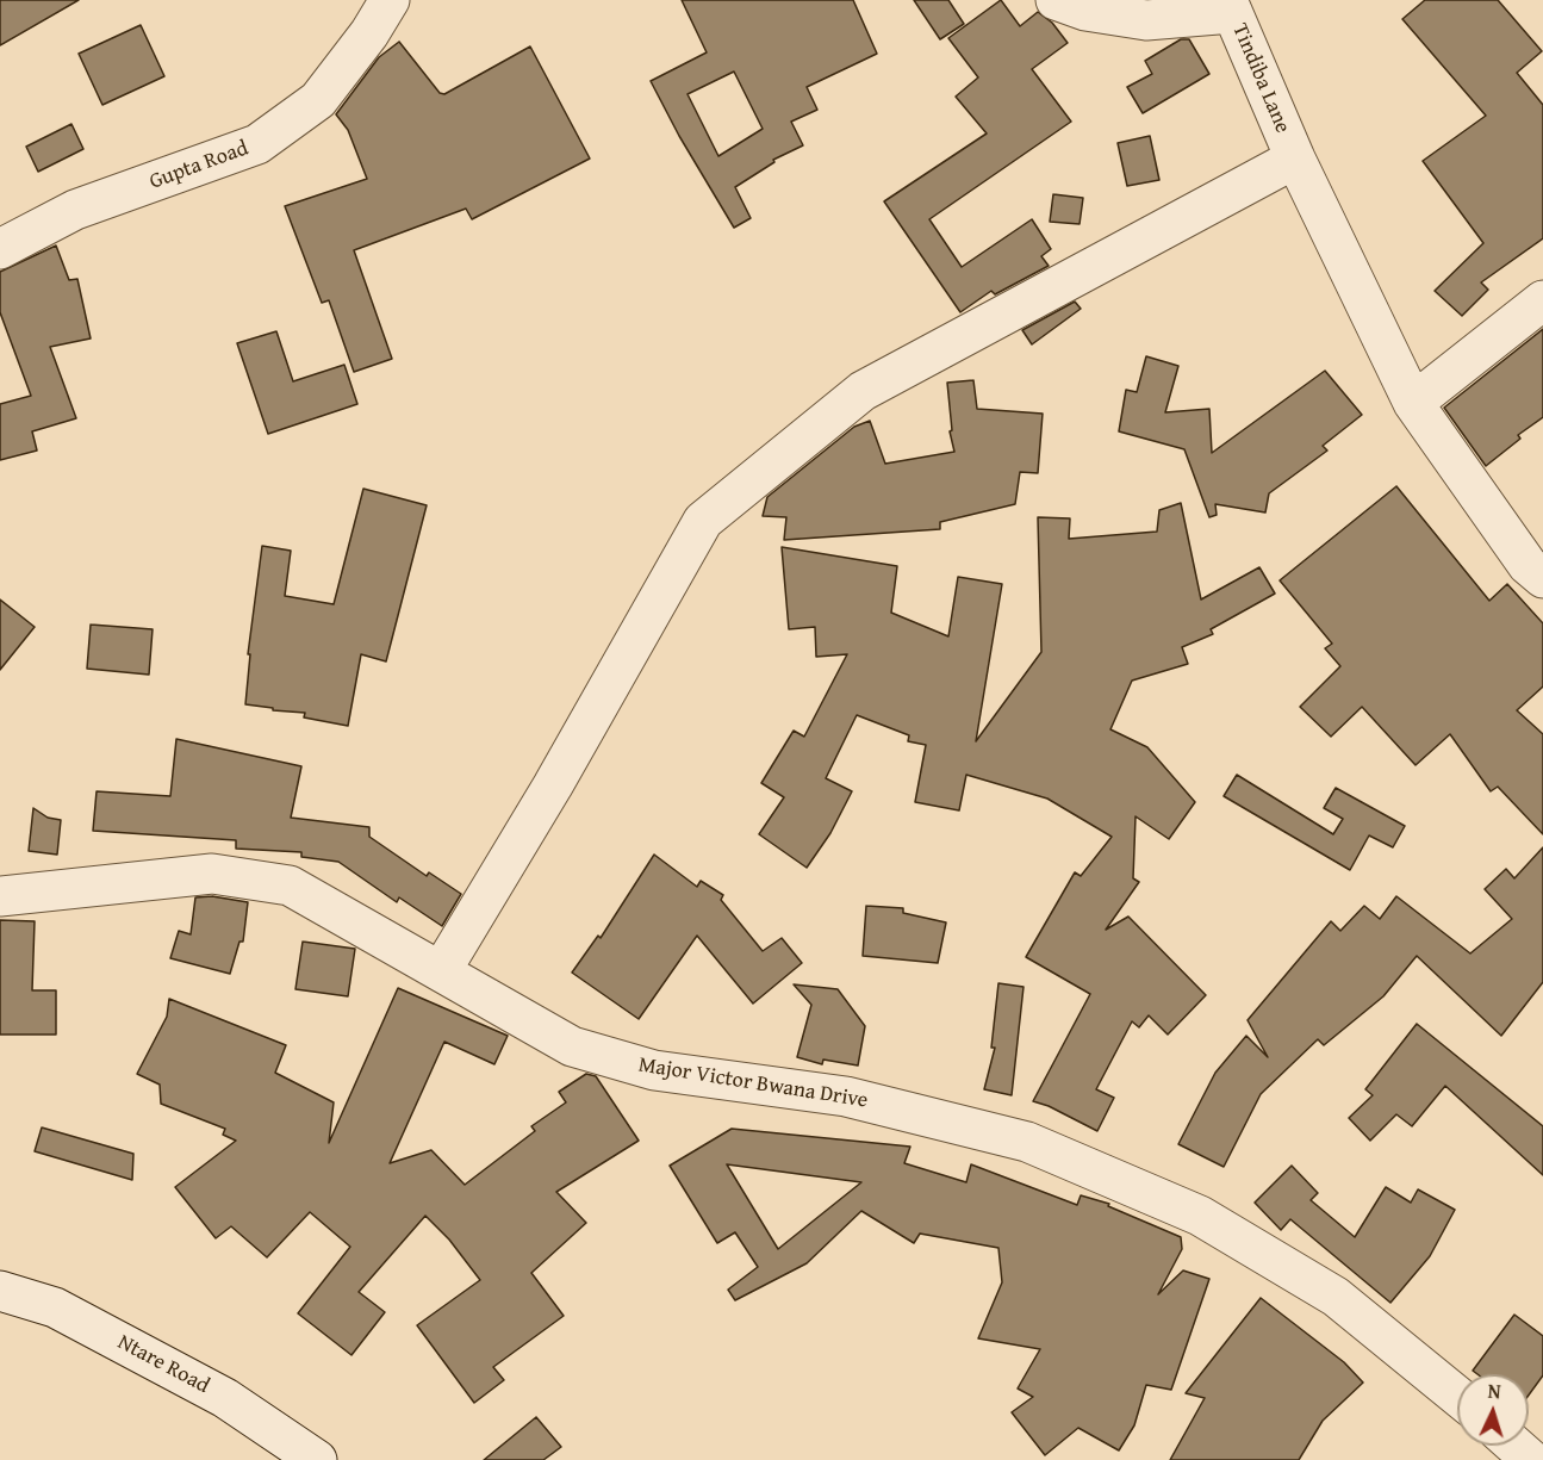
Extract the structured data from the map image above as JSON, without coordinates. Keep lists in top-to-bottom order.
{
  "streets": {
    "street": [
      "Tindiba Lane",
      "Gupta Road",
      "Major Victor Bwana Drive",
      "Ntare Road"
    ]
  },
  "north": "top"
}
